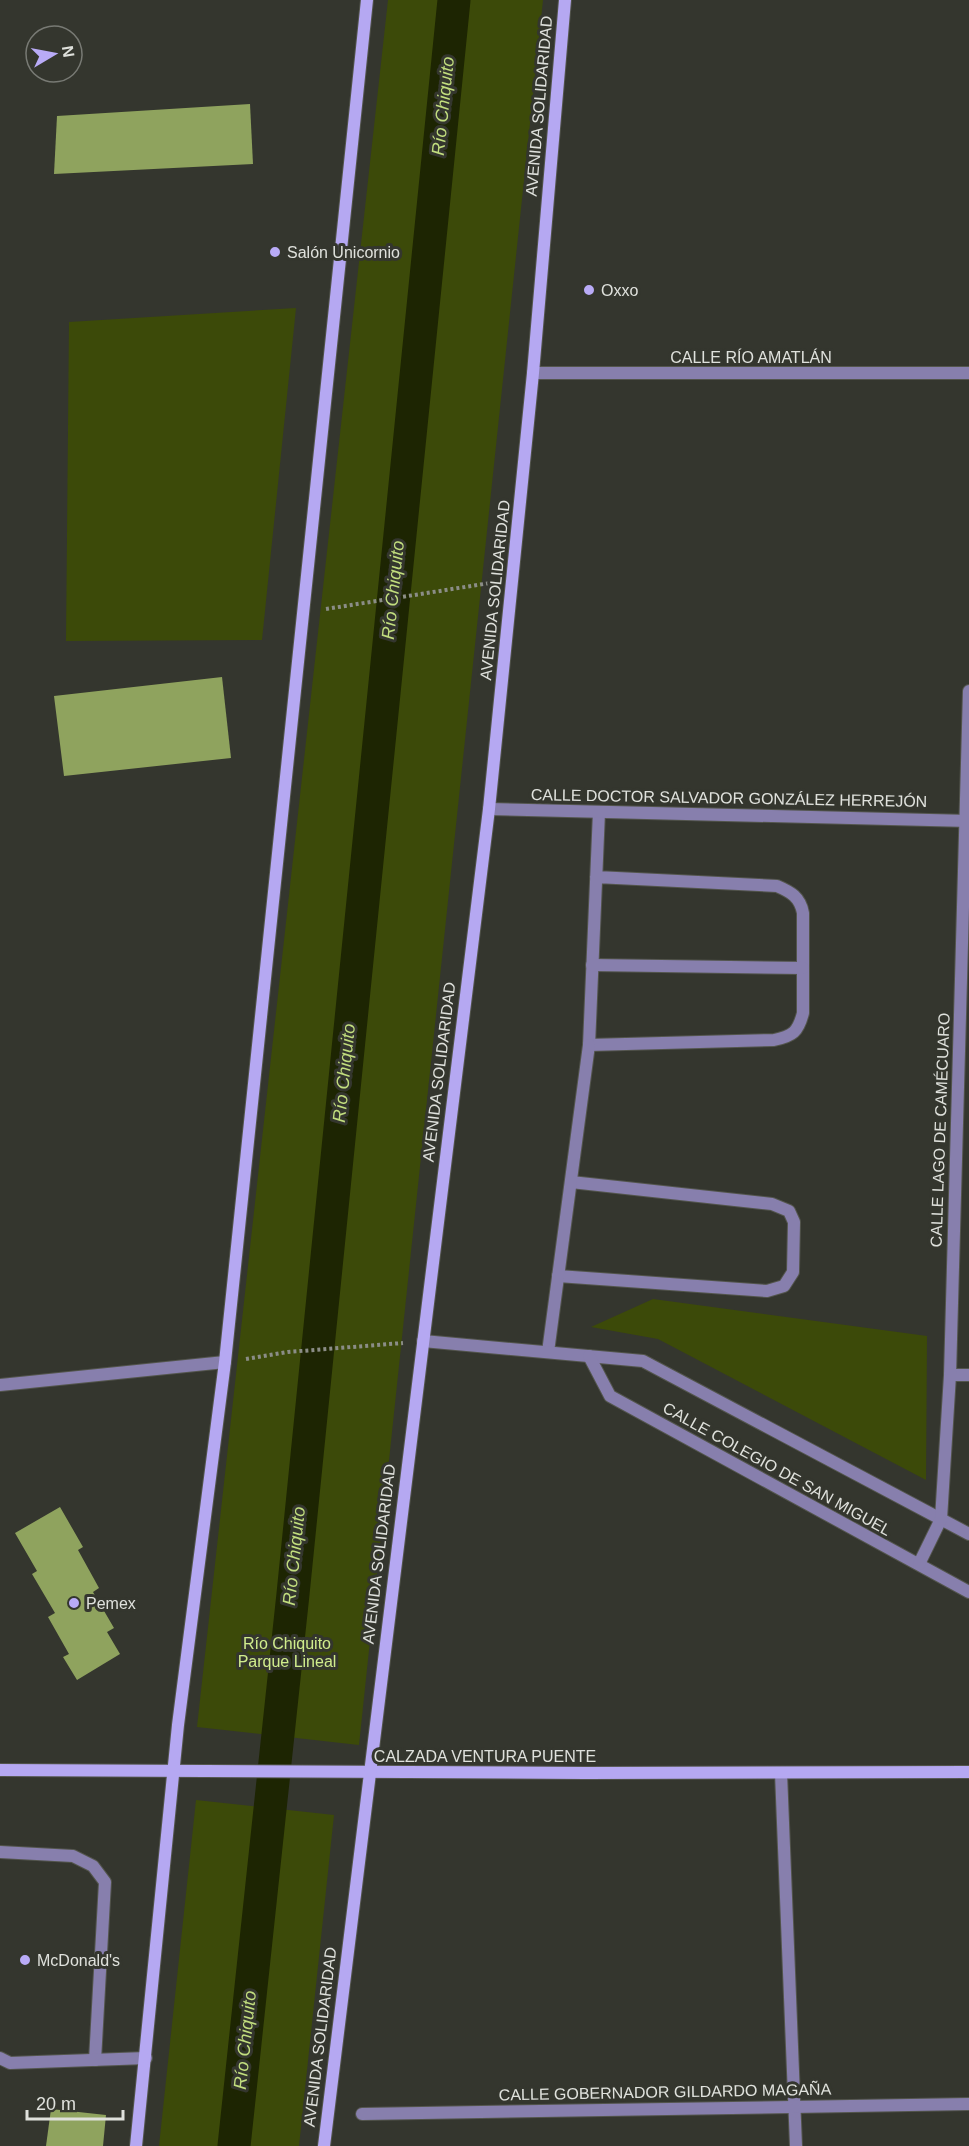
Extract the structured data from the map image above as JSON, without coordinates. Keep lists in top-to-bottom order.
{
  "streets": {
    "main road": ["AVENIDA SOLIDARIDAD", "CALZADA VENTURA PUENTE"],
    "street": [
      "CALLE RÍO AMATLÁN",
      "CALLE DOCTOR SALVADOR GONZÁLEZ HERREJÓN",
      "CALLE LAGO DE CAMÉCUARO",
      "CALLE COLEGIO DE SAN MIGUEL",
      "CALLE GOBERNADOR GILDARDO MAGAÑA"
    ]
  },
  "crossings": [
    ["AVENIDA SOLIDARIDAD", "CALLE RÍO AMATLÁN"],
    ["AVENIDA SOLIDARIDAD", "CALLE DOCTOR SALVADOR GONZÁLEZ HERREJÓN"],
    ["AVENIDA SOLIDARIDAD", "CALLE COLEGIO DE SAN MIGUEL"],
    ["AVENIDA SOLIDARIDAD", "CALZADA VENTURA PUENTE"],
    ["CALLE DOCTOR SALVADOR GONZÁLEZ HERREJÓN", "CALLE LAGO DE CAMÉCUARO"],
    ["CALLE LAGO DE CAMÉCUARO", "CALLE COLEGIO DE SAN MIGUEL"]
  ],
  "water": ["Río Chiquito"],
  "parks": ["Río Chiquito Parque Lineal"],
  "places": [
    "Salón Unicornio",
    "Oxxo",
    "Pemex",
    "McDonald's"
  ],
  "scale_bar": "20 m",
  "north": "right"
}
